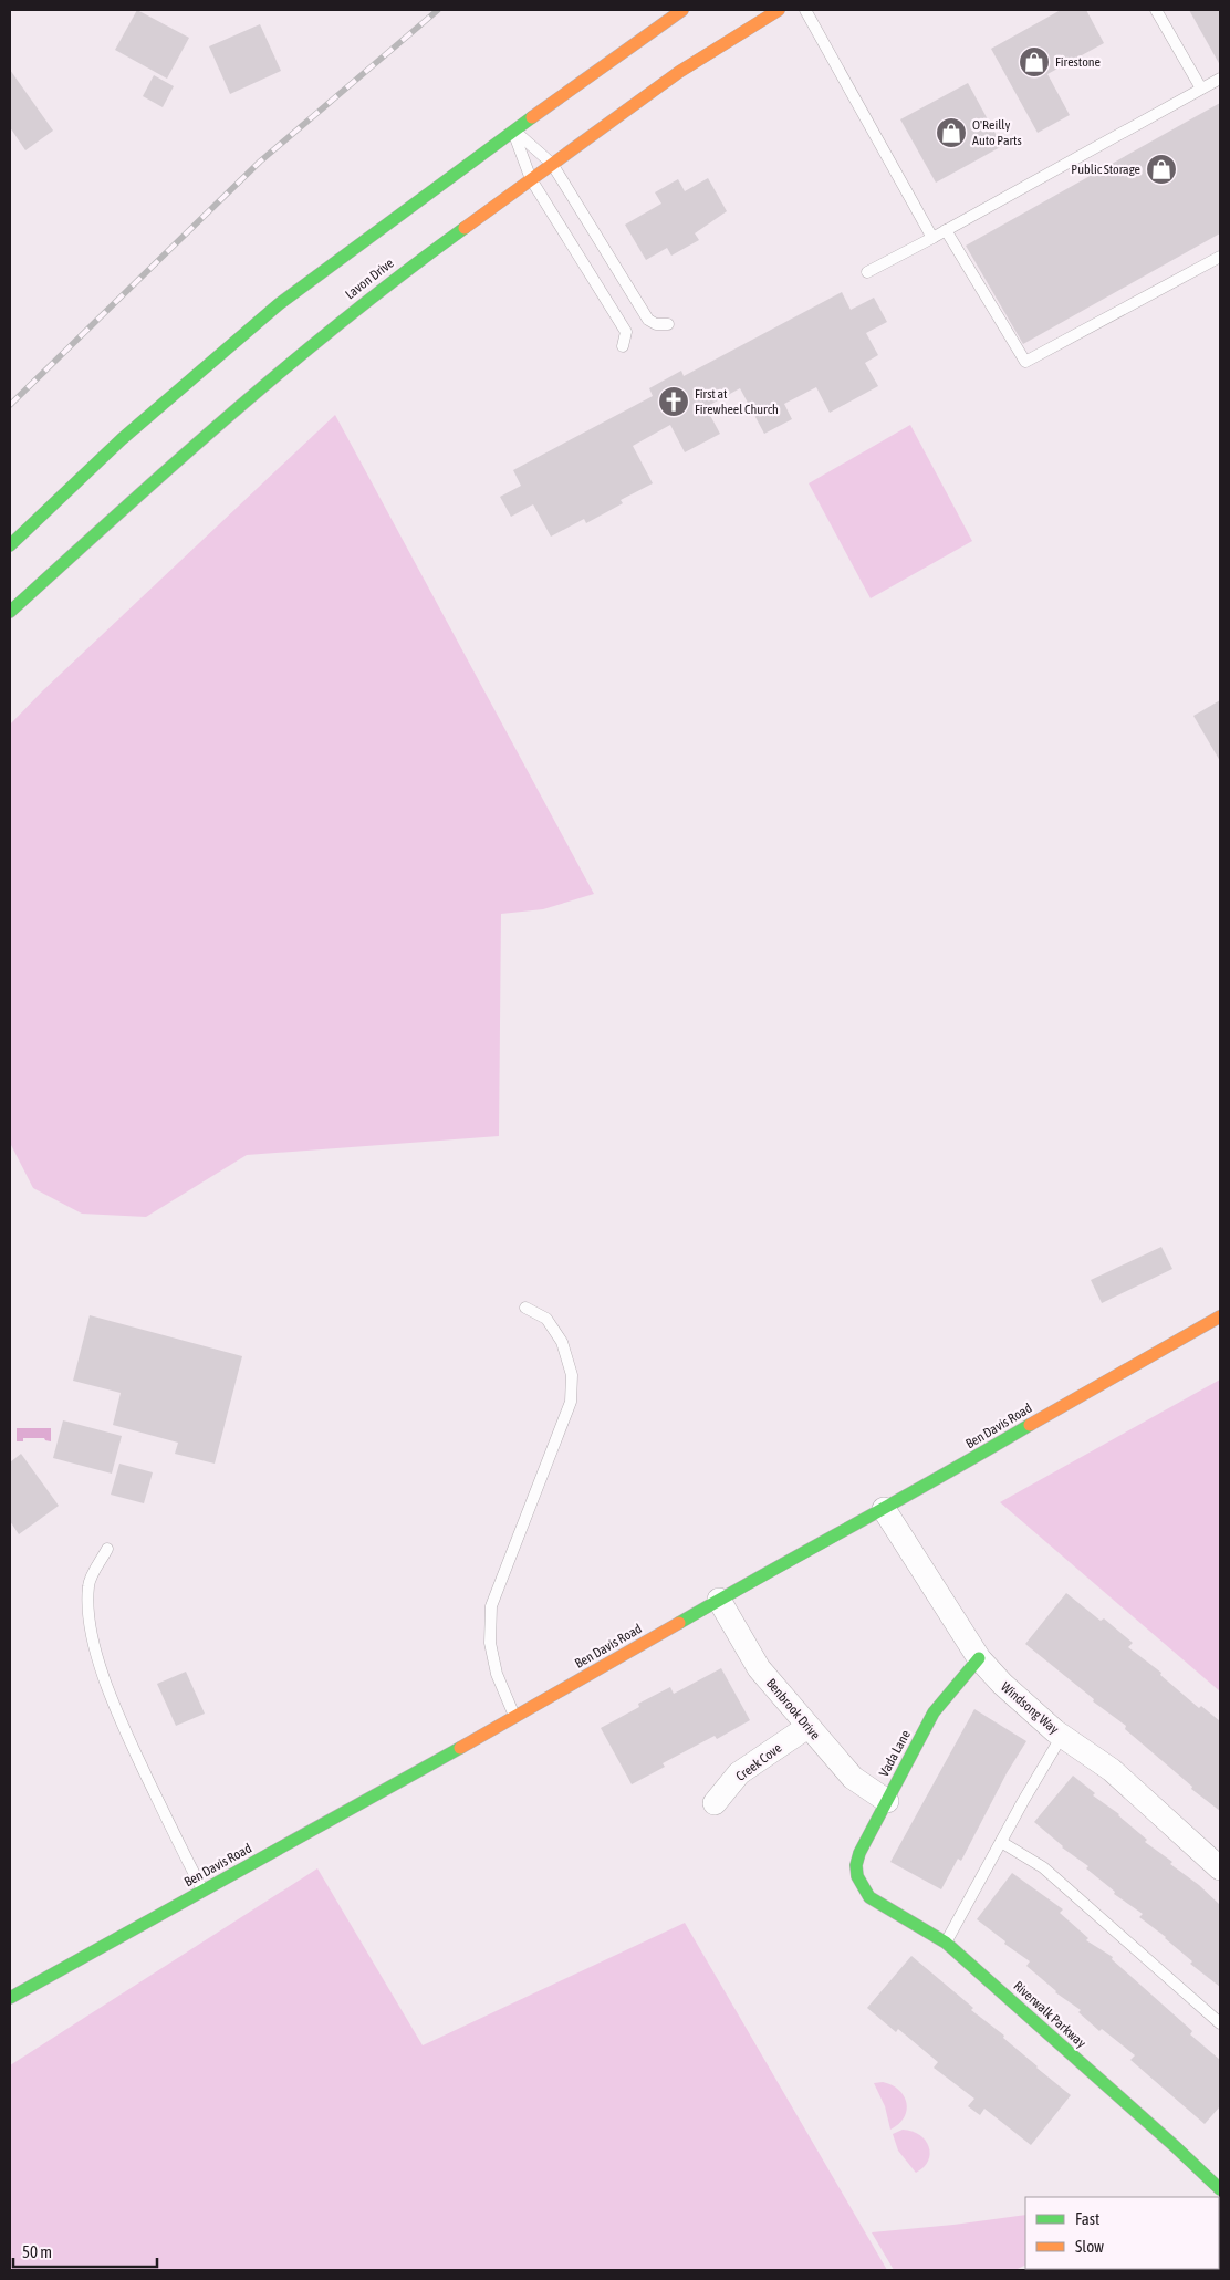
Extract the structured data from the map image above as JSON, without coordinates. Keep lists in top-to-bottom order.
{
  "streets": {
    "street": [
      "Lavon Drive",
      "Ben Davis Road",
      "Windsong Way",
      "Benbrook Drive",
      "Vada Lane",
      "Creek Cove",
      "Riverwalk Parkway"
    ]
  },
  "crossings": [
    ["Ben Davis Road", "Windsong Way"],
    ["Ben Davis Road", "Benbrook Drive"],
    ["Windsong Way", "Vada Lane"],
    ["Benbrook Drive", "Vada Lane"],
    ["Benbrook Drive", "Creek Cove"],
    ["Vada Lane", "Riverwalk Parkway"]
  ],
  "places": {
    "shop": ["Firestone", "O'Reilly Auto Parts", "Public Storage"],
    "church": ["First at Firewheel Church"]
  },
  "legend": ["Fast", "Slow"],
  "scale_bar": "50 m"
}
